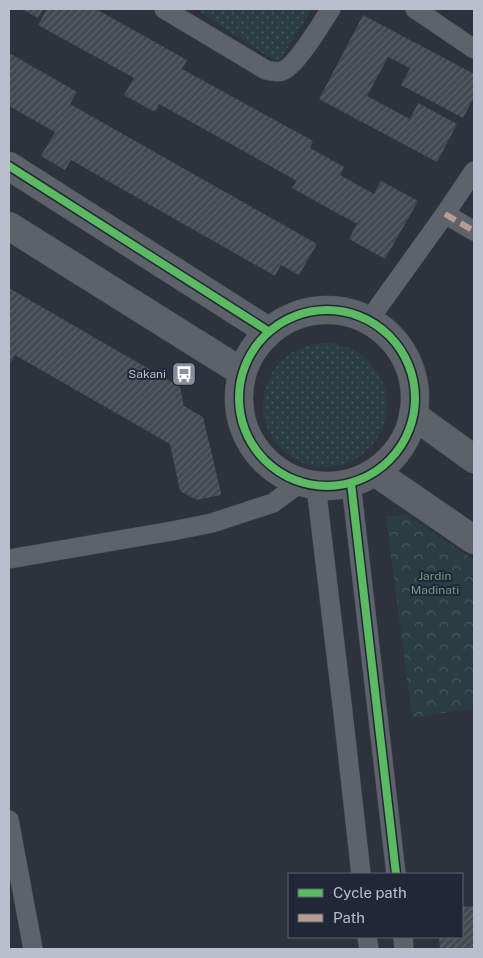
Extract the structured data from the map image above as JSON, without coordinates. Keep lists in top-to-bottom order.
{
  "parks": ["Jardin Madinati"],
  "places": {
    "bus stop": ["Sakani"]
  },
  "legend": ["Cycle path", "Path"]
}
